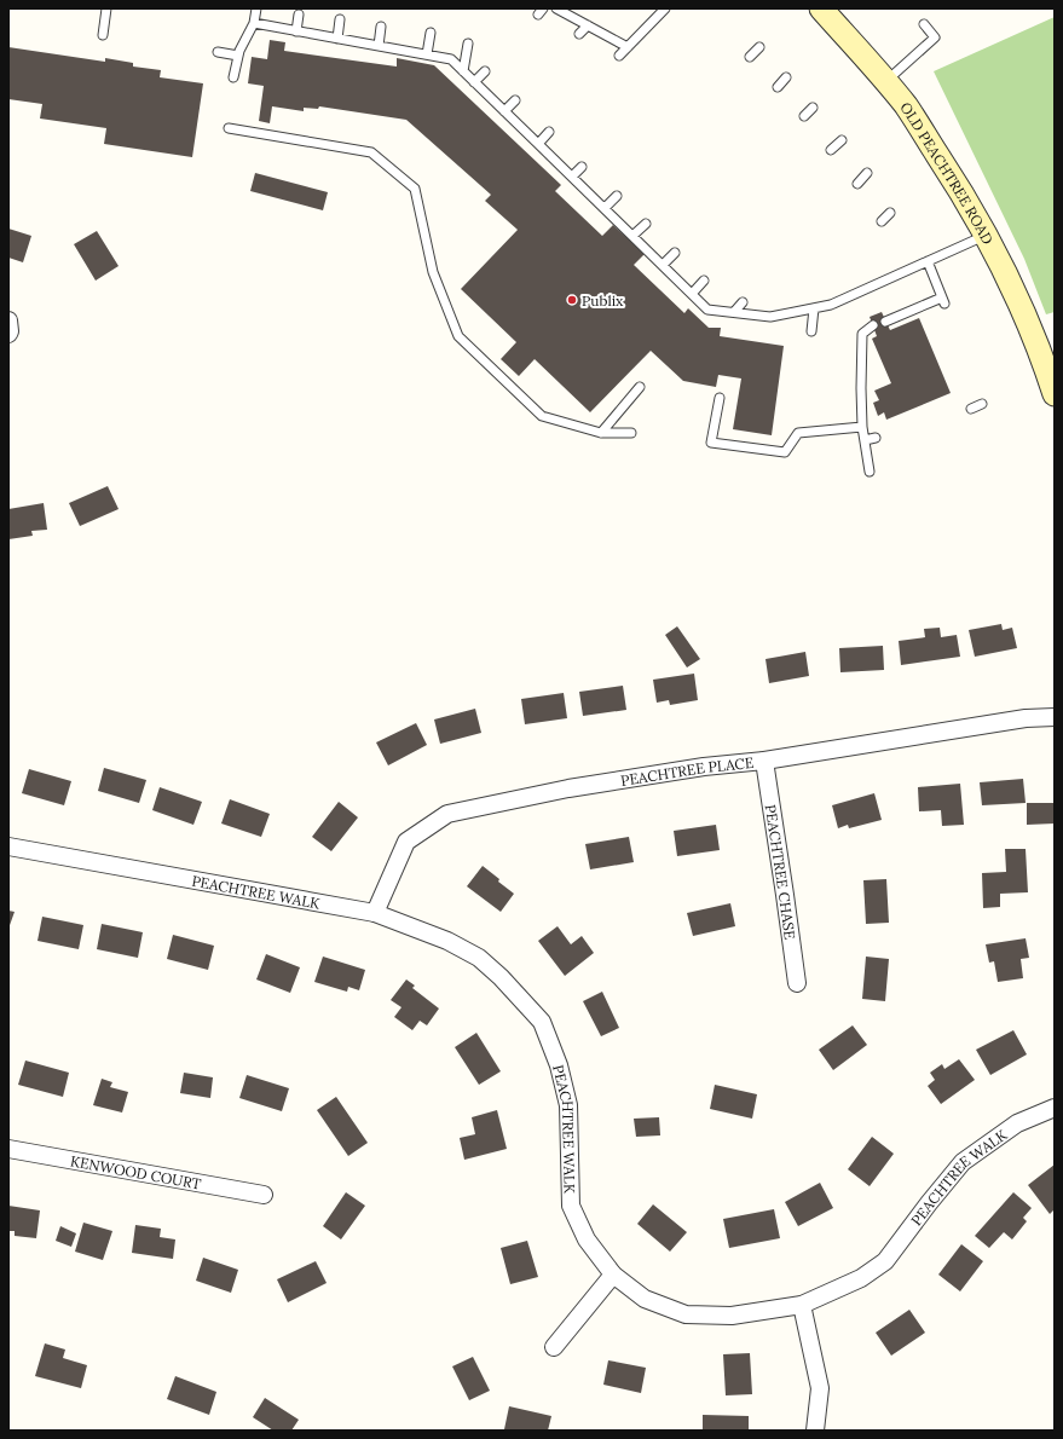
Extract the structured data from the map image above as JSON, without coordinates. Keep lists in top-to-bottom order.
{
  "streets": {
    "main road": ["OLD PEACHTREE ROAD"],
    "street": [
      "PEACHTREE PLACE",
      "PEACHTREE CHASE",
      "PEACHTREE WALK",
      "KENWOOD COURT"
    ]
  },
  "crossings": [
    ["PEACHTREE PLACE", "PEACHTREE CHASE"],
    ["PEACHTREE PLACE", "PEACHTREE WALK"]
  ],
  "places": ["Publix"]
}
